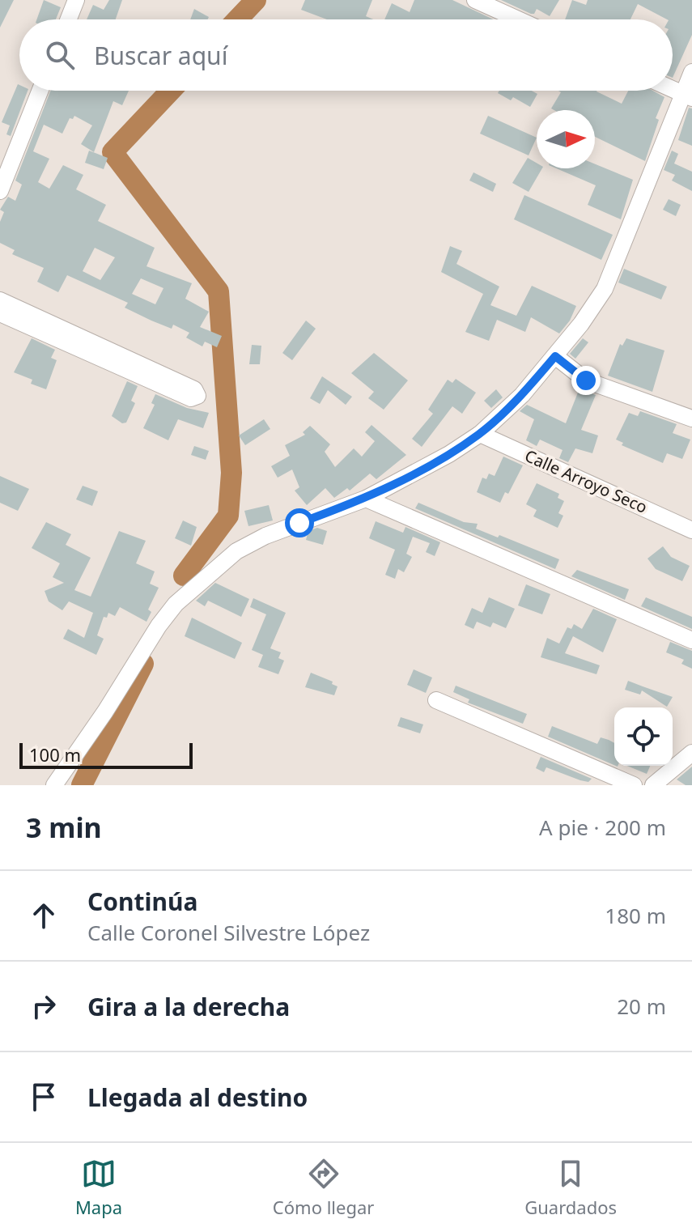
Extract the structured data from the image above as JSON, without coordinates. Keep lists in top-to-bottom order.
{
  "streets": {
    "street": ["Calle Arroyo Seco"]
  },
  "scale_bar": "100 m",
  "north": "right",
  "page": {
    "search": "Buscar aquí",
    "scale": "100 m",
    "heading": ["3 min", "A pie · 200 m"],
    "list": [
      ["Continúa", "Calle Coronel Silvestre López", "180 m"],
      ["Gira a la derecha", "20 m"],
      "Llegada al destino"
    ],
    "nav": ["Mapa", "Cómo llegar", "Guardados"]
  }
}
